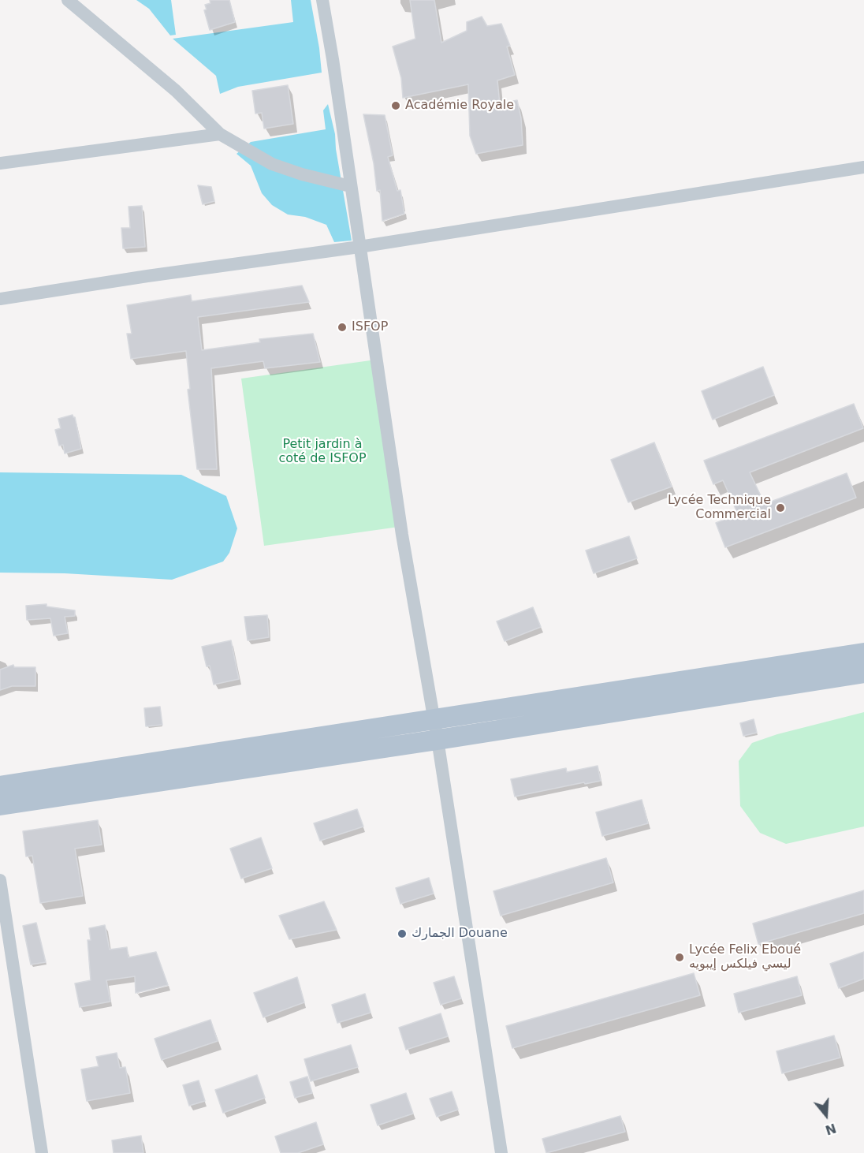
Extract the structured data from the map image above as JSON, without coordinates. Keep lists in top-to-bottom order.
{
  "parks": ["Petit jardin à coté de ISFOP"],
  "places": [
    "Académie Royale",
    "ISFOP",
    "Lycée Technique Commercial",
    "الجمارك Douane",
    "Lycée Felix Eboué ليسي فيلكس إيبويه"
  ],
  "north": "bottom"
}
